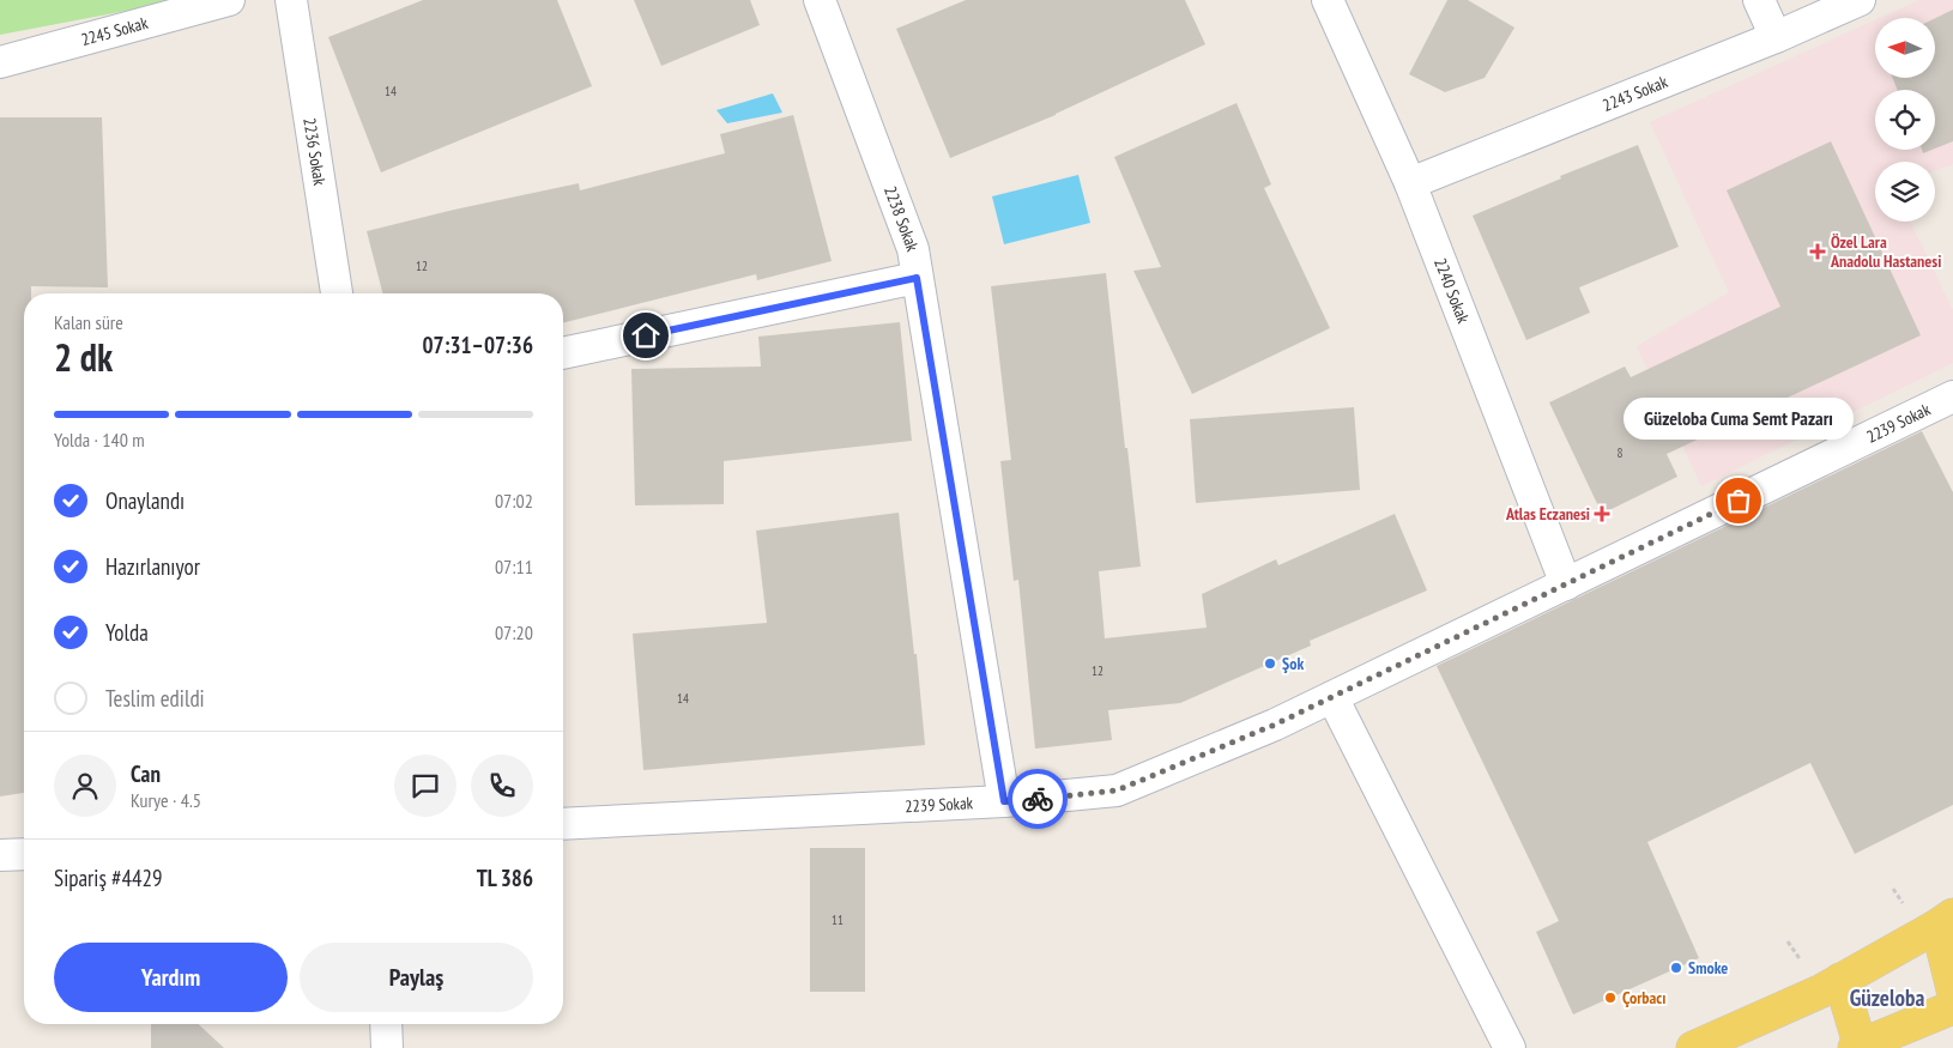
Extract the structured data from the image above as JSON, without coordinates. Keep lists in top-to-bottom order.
{
  "streets": {
    "street": [
      "2245 Sokak",
      "2243 Sokak",
      "2236 Sokak",
      "2238 Sokak",
      "2240 Sokak",
      "2239 Sokak"
    ]
  },
  "crossings": [
    ["2243 Sokak", "2240 Sokak"],
    ["2238 Sokak", "2239 Sokak"],
    ["2240 Sokak", "2239 Sokak"]
  ],
  "districts": ["Güzeloba"],
  "places": {
    "health": ["Özel Lara Anadolu Hastanesi", "Atlas Eczanesi"],
    "other": [
      "Güzeloba Cuma Semt Pazarı",
      "Şok",
      "Smoke",
      "Çorbacı"
    ]
  },
  "house_numbers": [
    "14",
    "12",
    "8",
    "12",
    "14",
    "11"
  ],
  "north": "left",
  "page": {
    "heading": ["2 dk", "Kalan süre", "07:31–07:36"],
    "panel": [
      "Can",
      "Kurye · 4.5",
      "Sipariş #4429",
      "TL 386"
    ],
    "bar": "Yolda · 140 m",
    "bubble": "Güzeloba Cuma Semt Pazarı",
    "list": [
      ["Onaylandı", "07:02"],
      ["Hazırlanıyor", "07:11"],
      ["Yolda", "07:20"],
      "Teslim edildi"
    ],
    "buttons": ["Yardım", "Paylaş"]
  }
}
